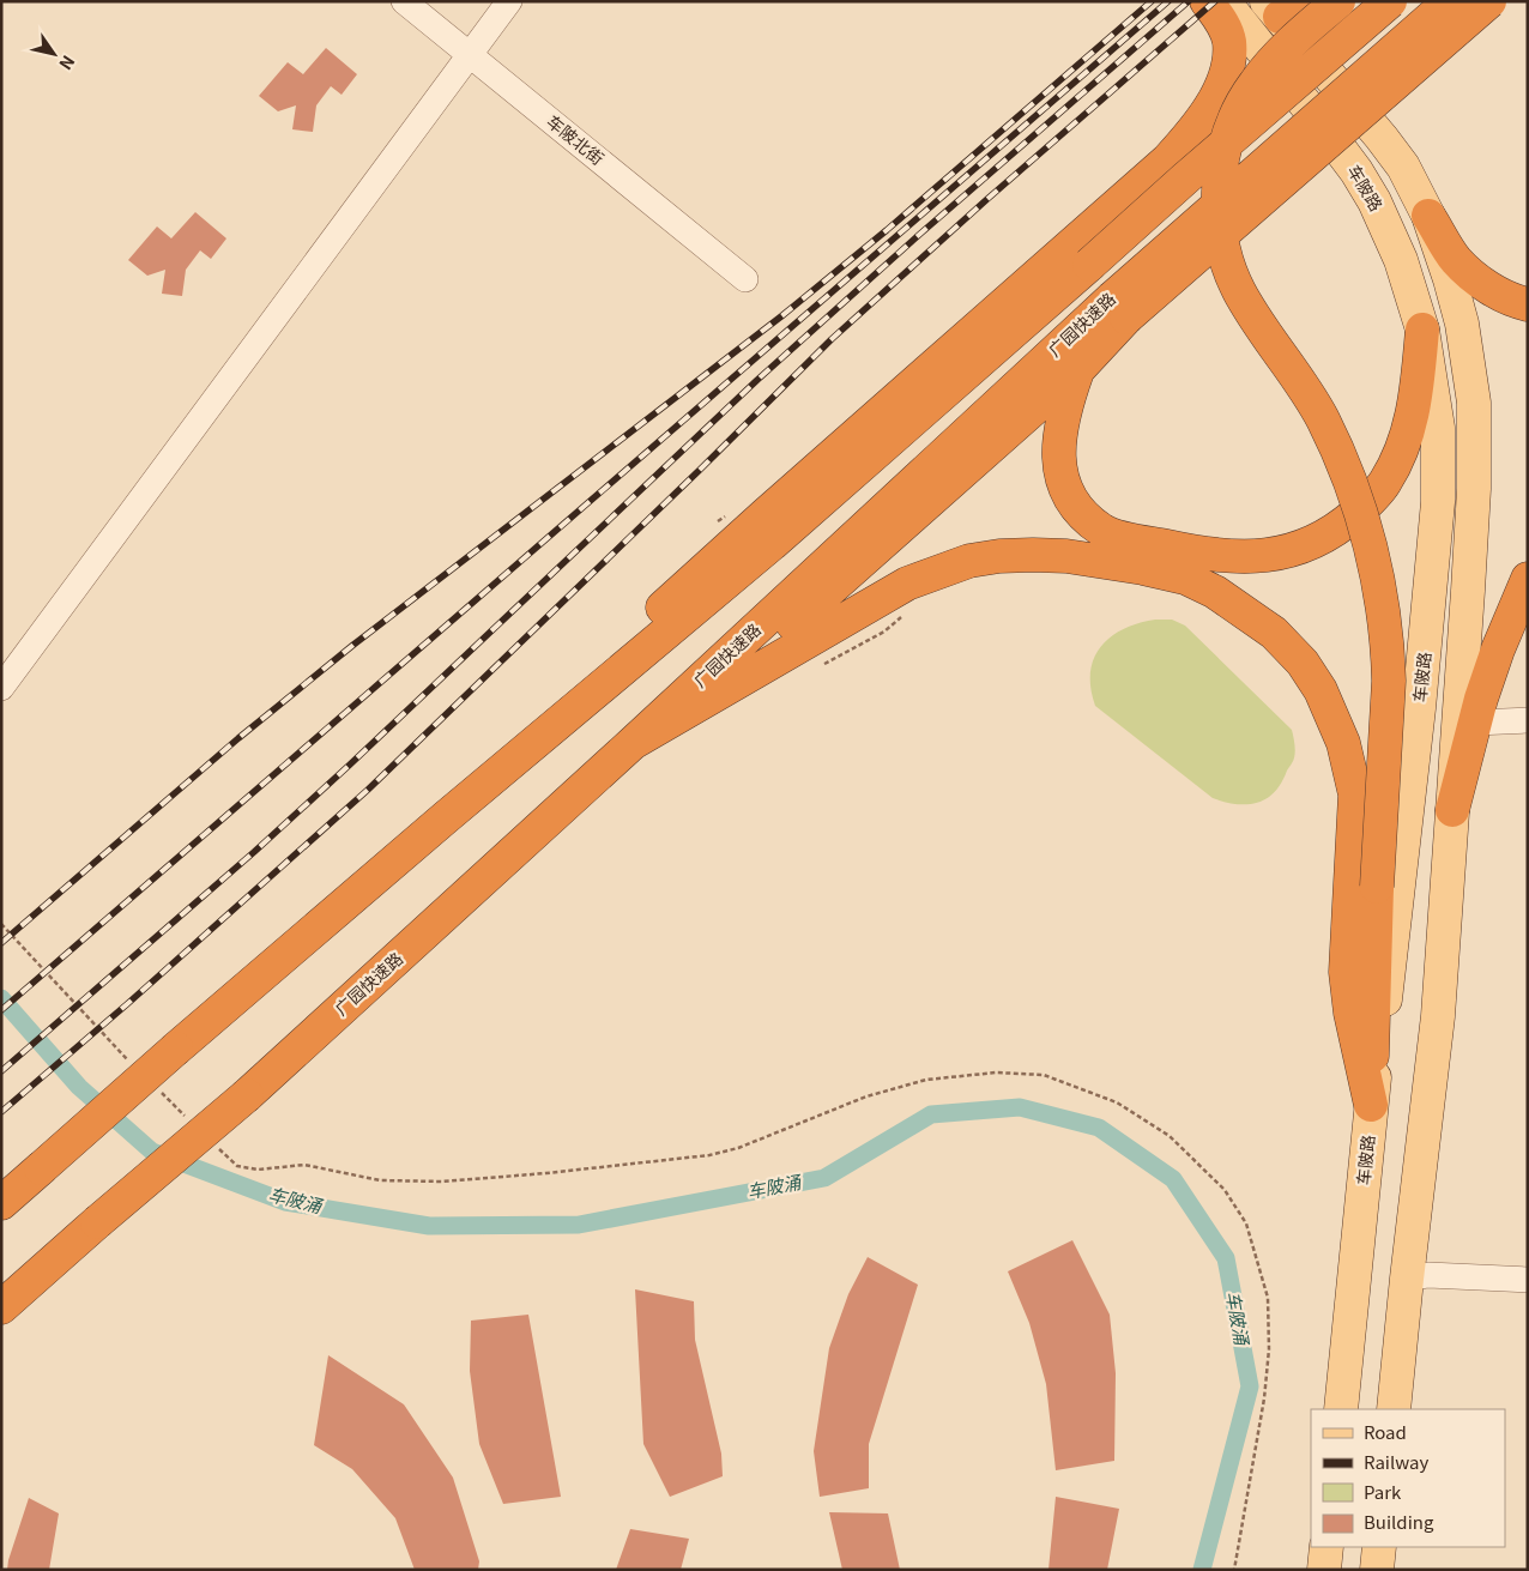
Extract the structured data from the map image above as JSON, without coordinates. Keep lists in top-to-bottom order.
{
  "streets": {
    "highway": ["广园快速路"],
    "main road": ["车陂路"],
    "street": ["车陂北街"]
  },
  "water": ["车陂涌"],
  "legend": [
    "Road",
    "Railway",
    "Park",
    "Building"
  ],
  "north": "bottom right"
}
